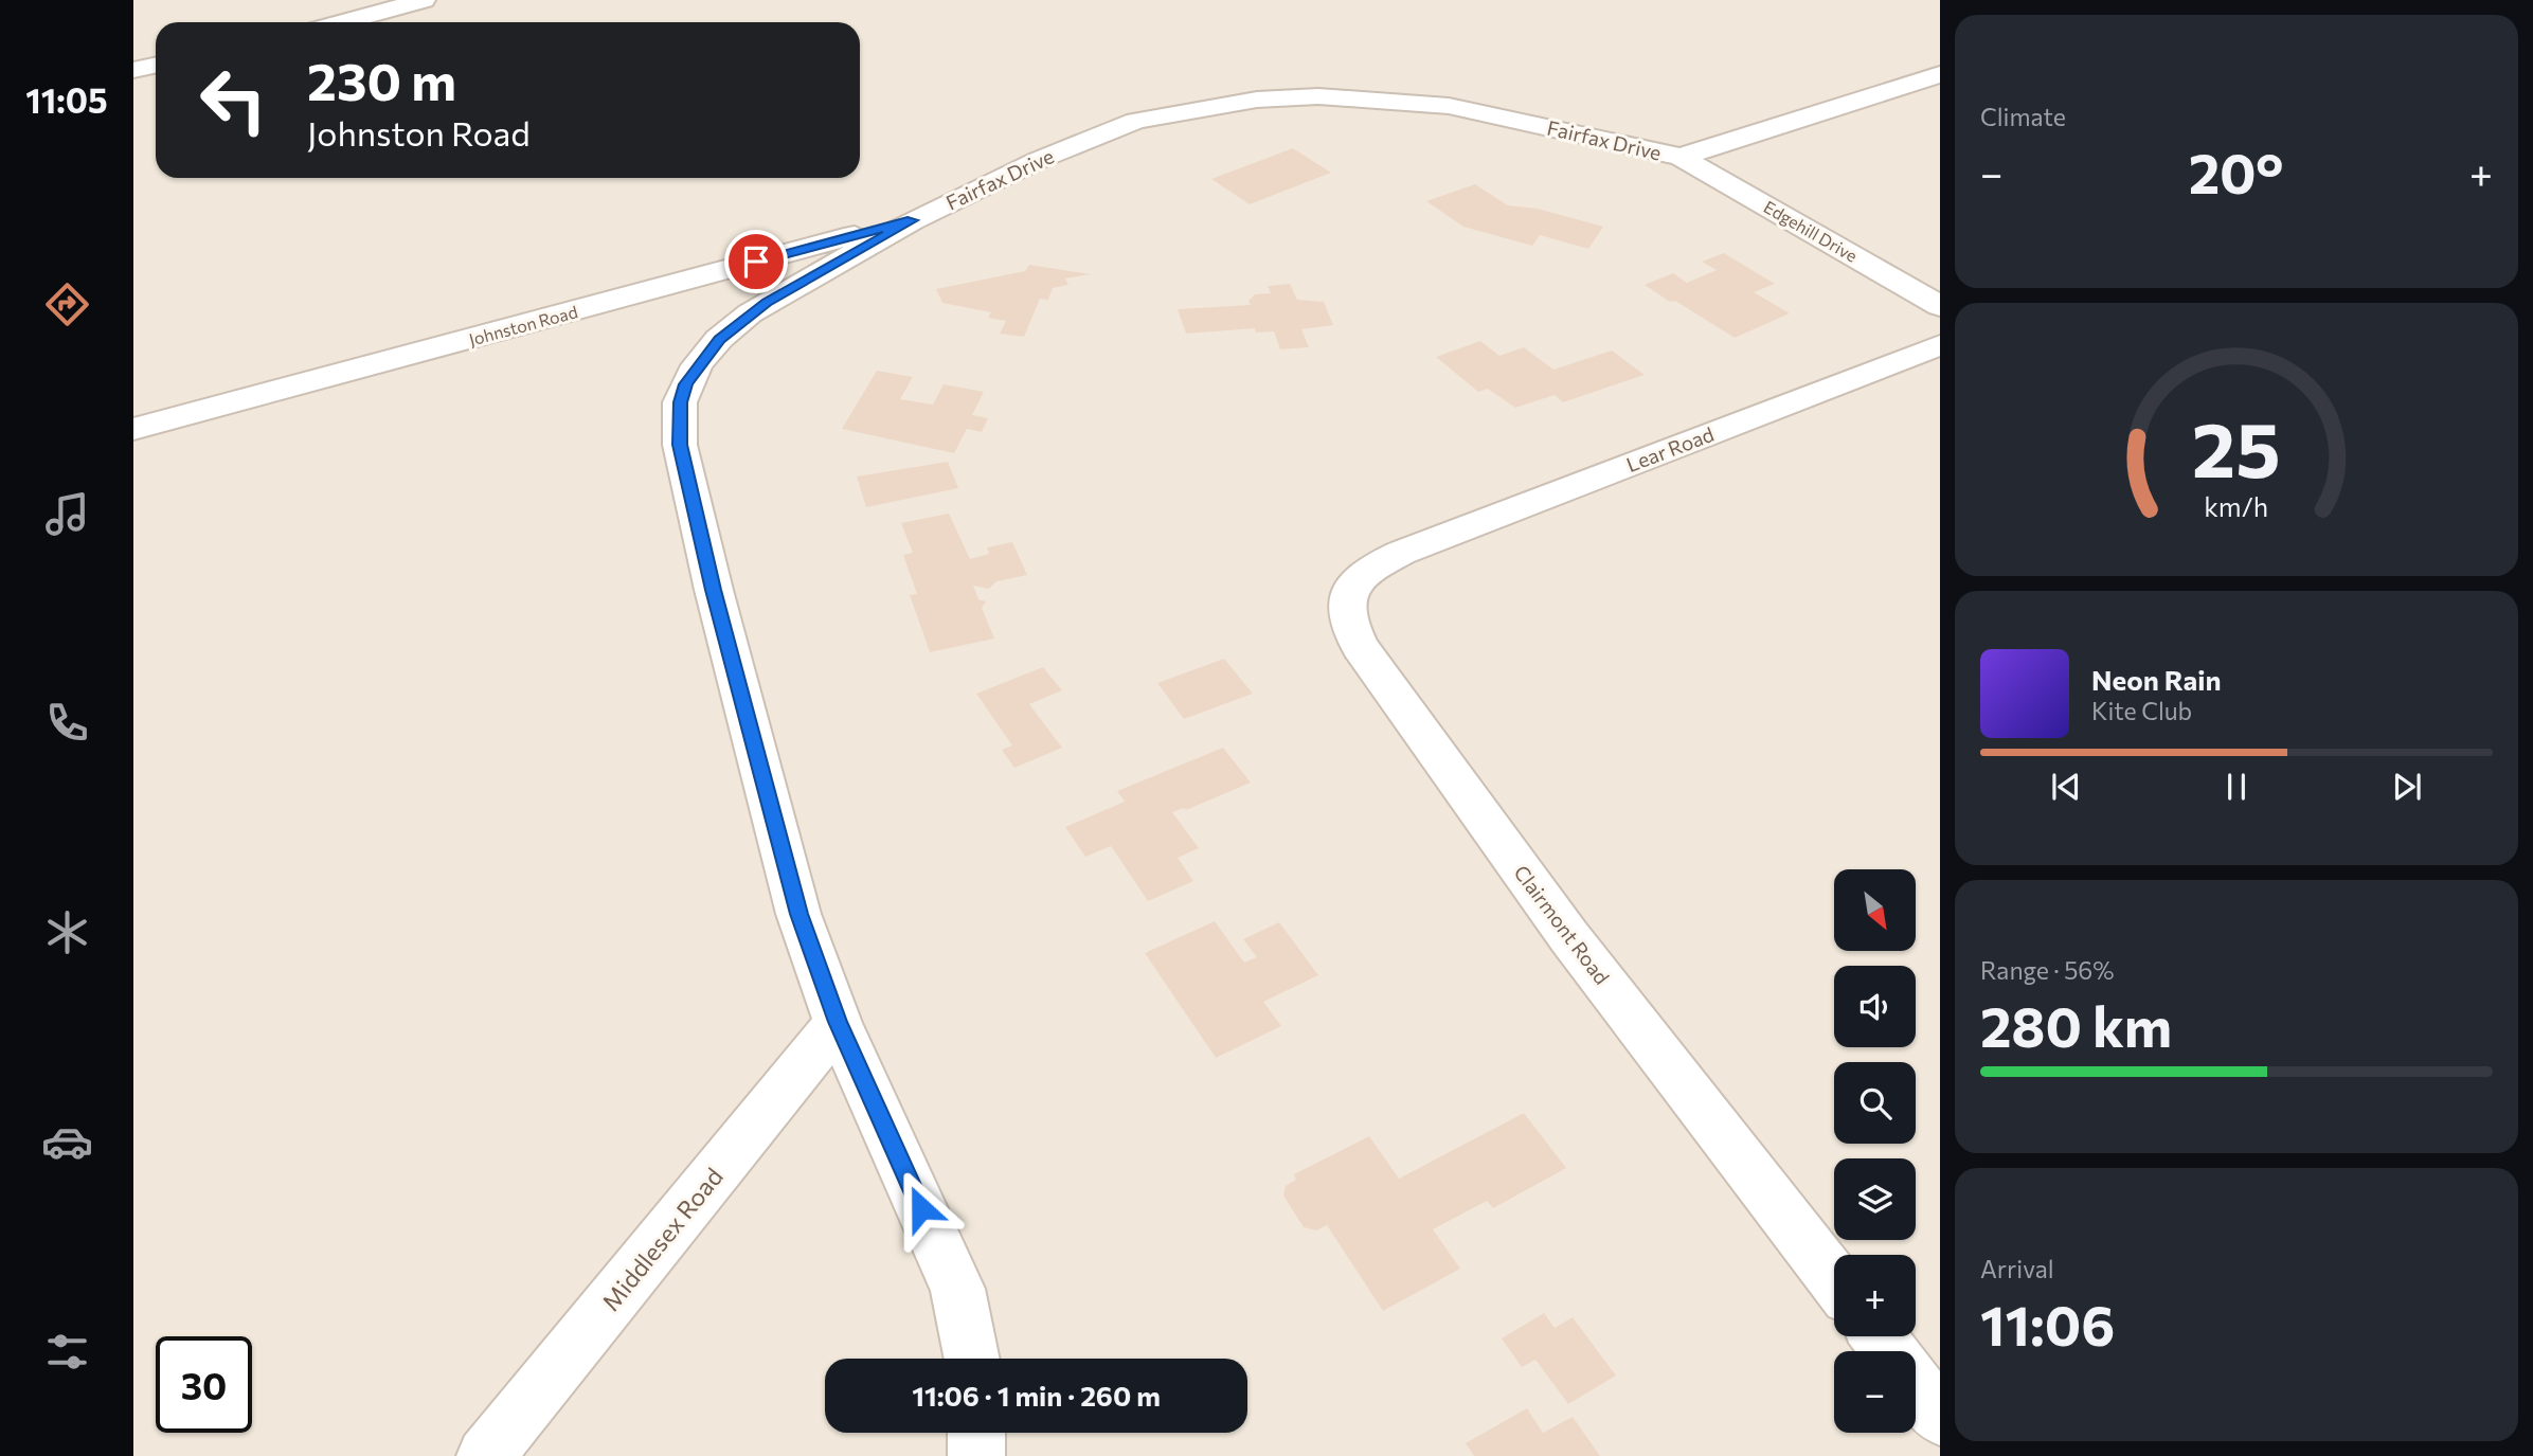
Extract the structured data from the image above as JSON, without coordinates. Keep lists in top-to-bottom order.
{
  "streets": {
    "street": [
      "Fairfax Drive",
      "Edgehill Drive",
      "Johnston Road",
      "Lear Road",
      "Clairmont Road",
      "Middlesex Road"
    ]
  },
  "crossings": [
    ["Fairfax Drive", "Edgehill Drive"],
    ["Fairfax Drive", "Johnston Road"],
    ["Fairfax Drive", "Middlesex Road"],
    ["Lear Road", "Clairmont Road"]
  ],
  "north": "bottom right",
  "page": {
    "tabs": "11:05",
    "tile": [
      "Climate",
      ["Range · 56%", "280 km"],
      ["Arrival", "11:06"]
    ],
    "turn": ["230 m", "Johnston Road"],
    "heat": ["−", "20°", "+"],
    "song": ["Neon Rain", "Kite Club"],
    "map_buttons": ["+", "−"],
    "limit": "30",
    "trip": "11:06 · 1 min · 260 m",
    "gauge": ["25", "km/h"]
  }
}
